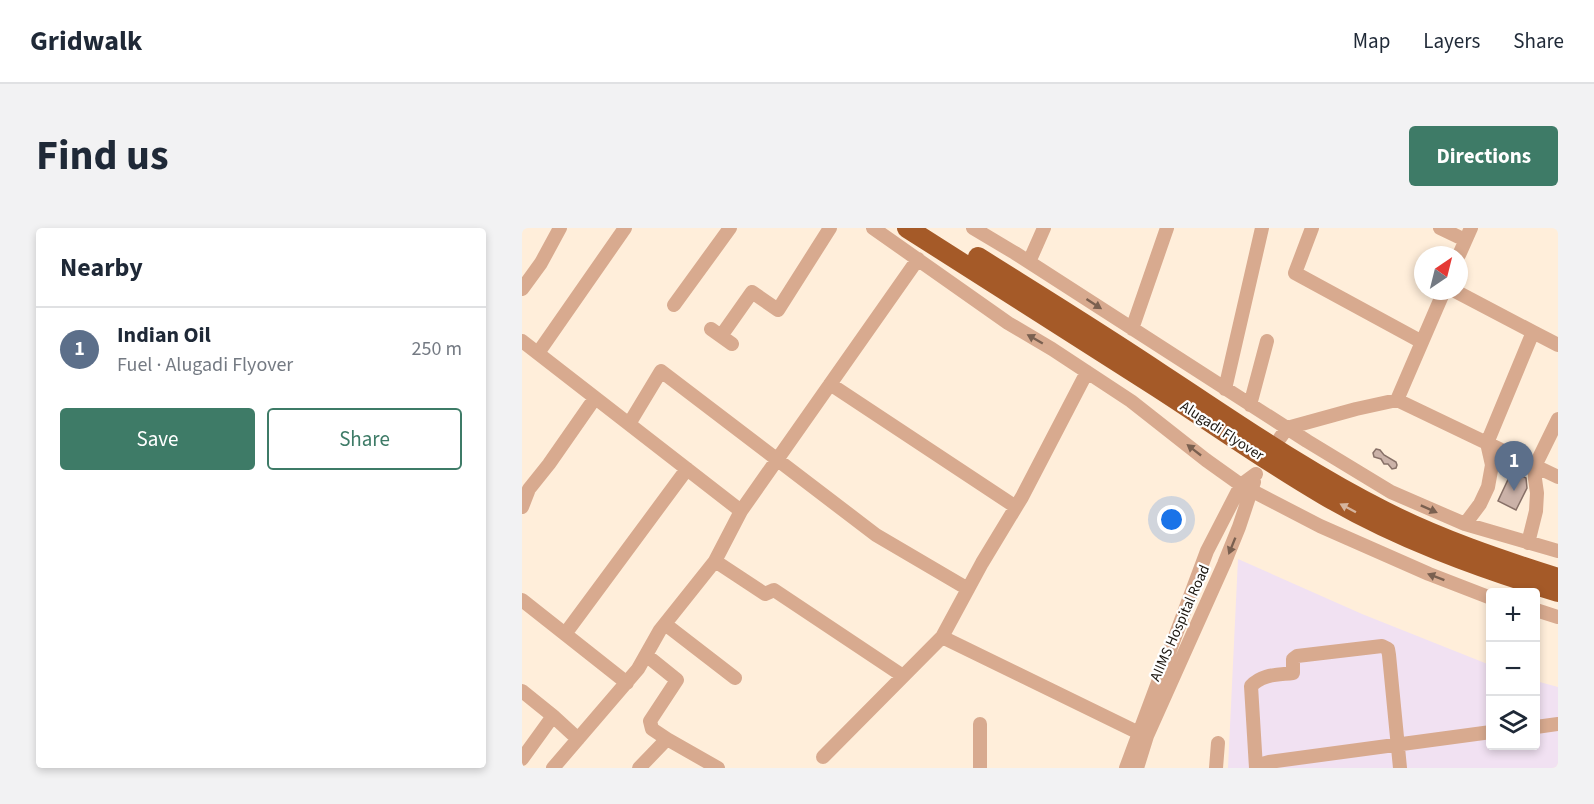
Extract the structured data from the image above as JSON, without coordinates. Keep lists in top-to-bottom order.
{
  "streets": {
    "highway": ["Alugadi Flyover"],
    "street": ["AIIMS Hospital Road"]
  },
  "north": "top right",
  "page": {
    "header": "Gridwalk",
    "nav": ["Map", "Layers", "Share"],
    "title": "Find us",
    "buttons": [
      "Directions",
      ["Save", "Share"]
    ],
    "heading": "Nearby",
    "list": [
      {
        "mark": "1",
        "name": "Indian Oil",
        "note": "Fuel · Alugadi Flyover",
        "value": "250 m"
      }
    ],
    "pins": "1",
    "map_buttons": ["+", "−"]
  }
}
